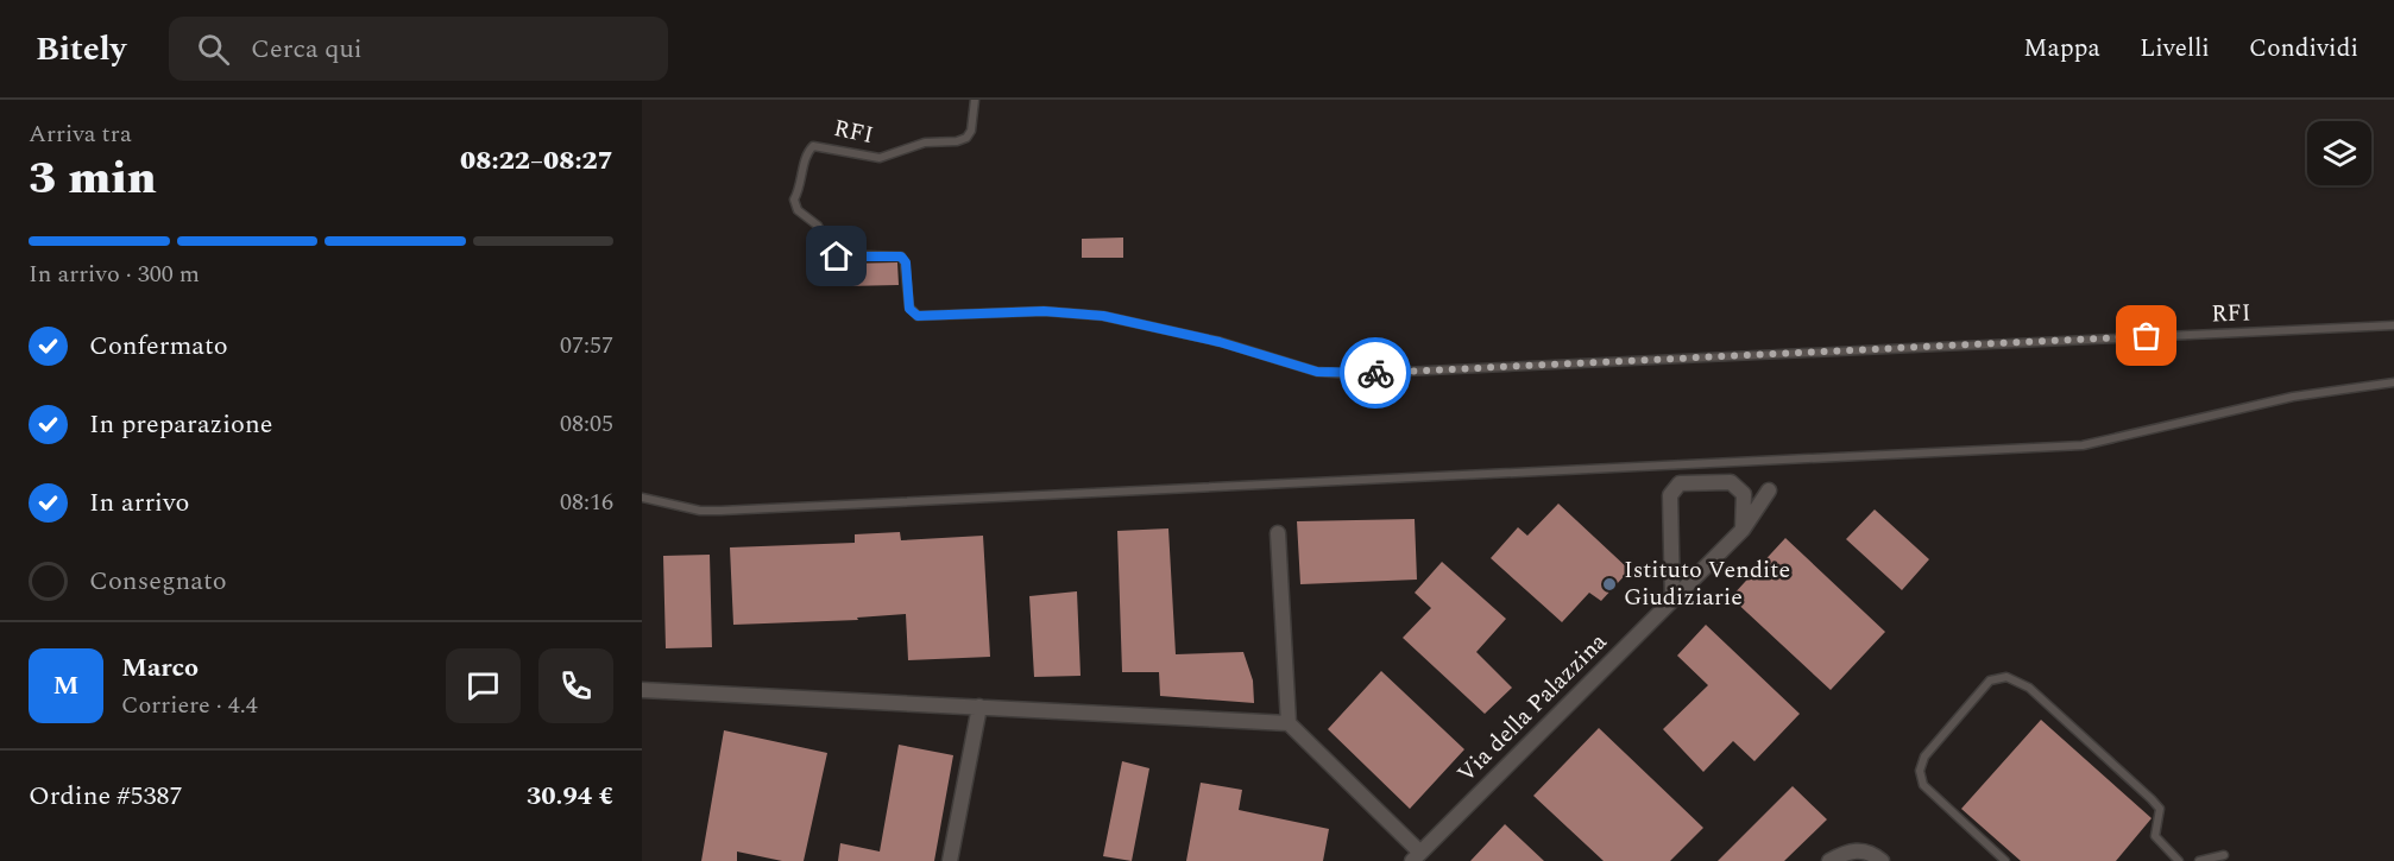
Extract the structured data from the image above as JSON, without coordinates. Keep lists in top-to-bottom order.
{
  "streets": {
    "street": ["Via della Palazzina"],
    "lane": ["RFI"]
  },
  "places": ["Istituto Vendite Giudiziarie"],
  "page": {
    "header": "Bitely",
    "search": "Cerca qui",
    "nav": ["Mappa", "Livelli", "Condividi"],
    "heading": ["3 min", "Arriva tra", "08:22–08:27"],
    "panel": [
      "Marco",
      "Corriere · 4.4",
      "Ordine #5387",
      "30.94 €"
    ],
    "bar": "In arrivo · 300 m",
    "list": [
      ["Confermato", "07:57"],
      ["In preparazione", "08:05"],
      ["In arrivo", "08:16"],
      "Consegnato"
    ],
    "round": "M"
  }
}
